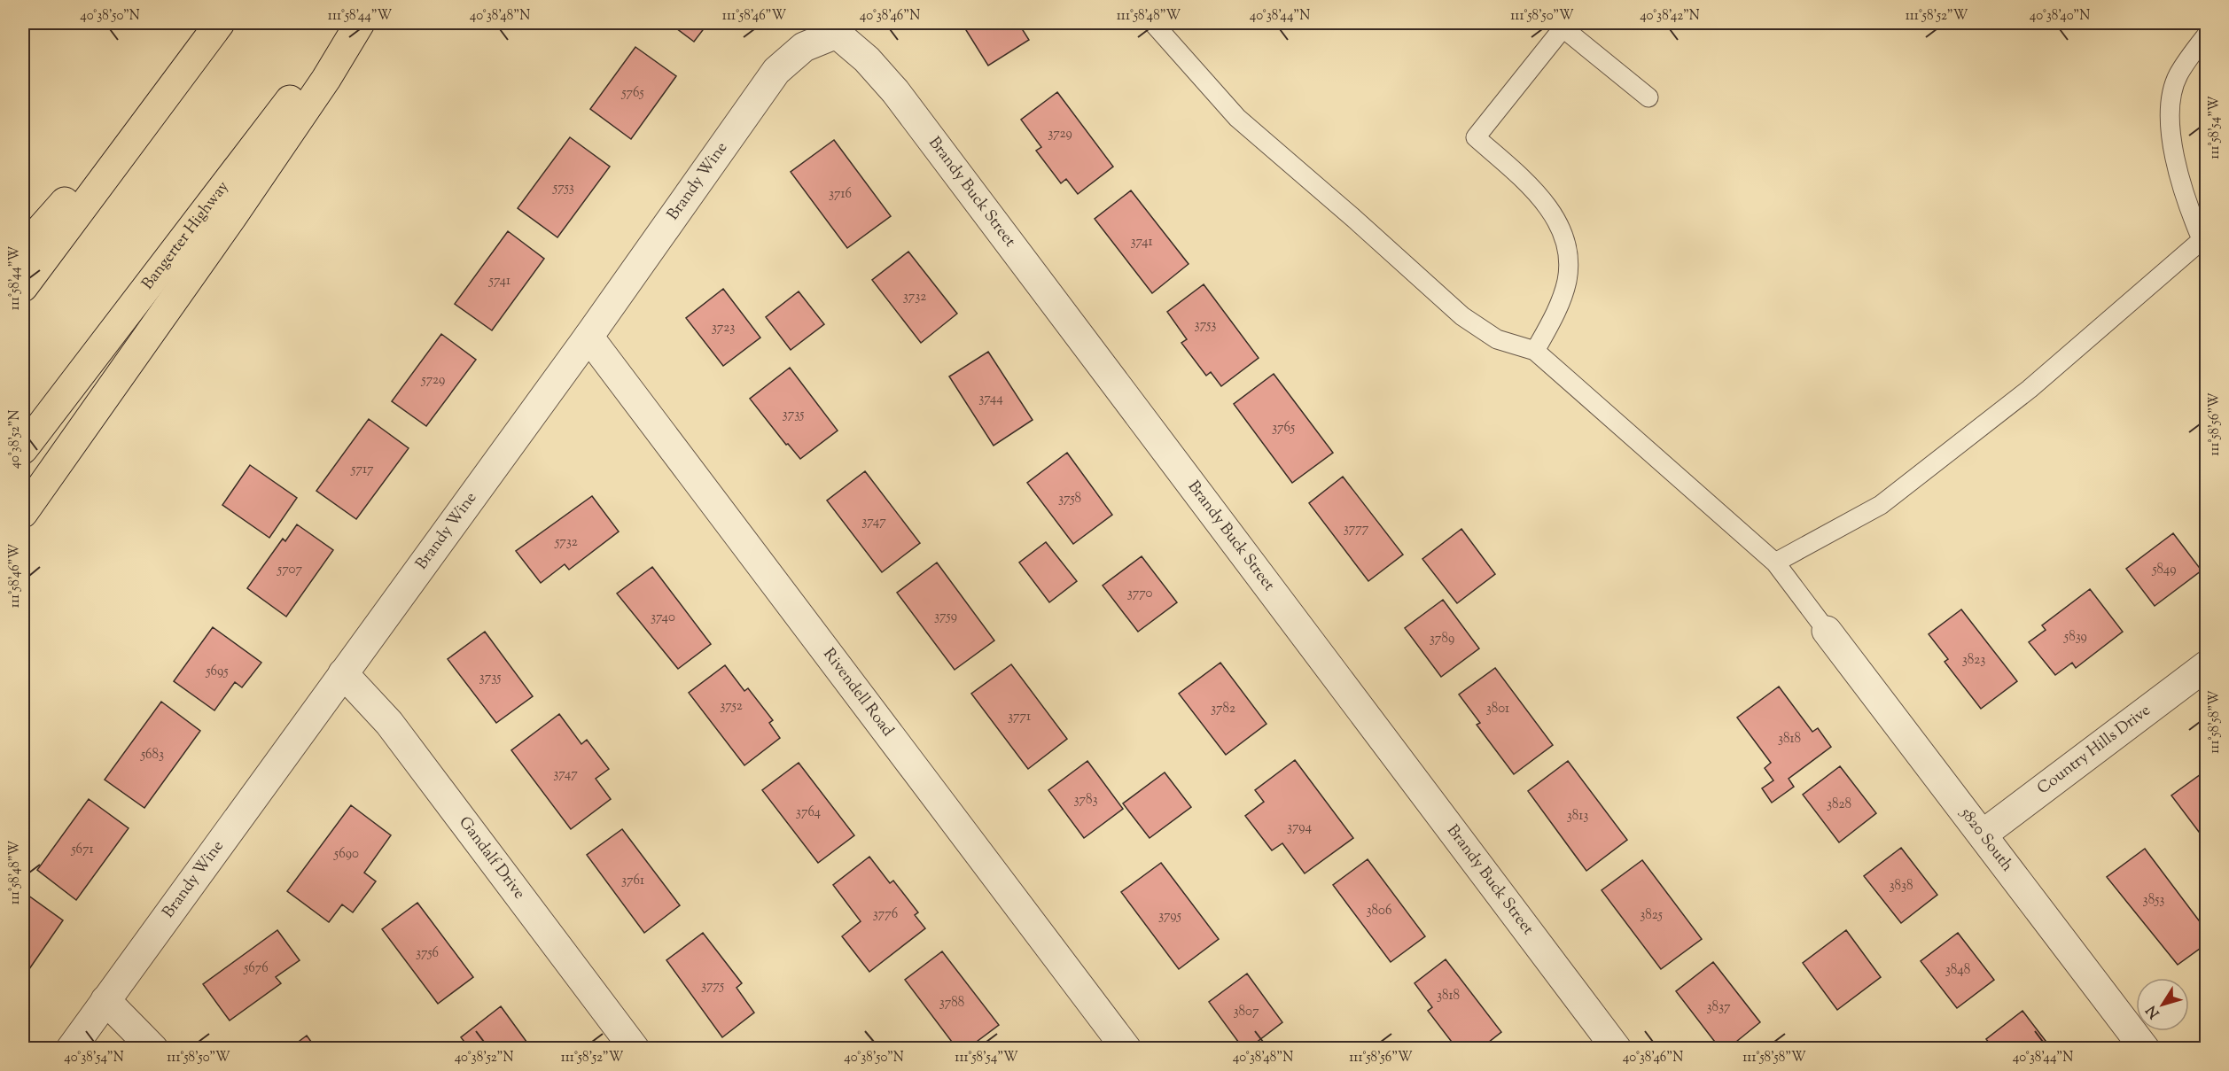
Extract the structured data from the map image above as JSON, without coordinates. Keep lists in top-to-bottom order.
{
  "streets": {
    "highway": ["Bangerter Highway"],
    "street": [
      "Brandy Wine",
      "Brandy Buck Street",
      "Rivendell Road",
      "Country Hills Drive",
      "5820 South",
      "Gandalf Drive"
    ]
  },
  "crossings": [
    ["Brandy Wine", "Brandy Buck Street"],
    ["Brandy Wine", "Rivendell Road"],
    ["Brandy Wine", "Gandalf Drive"],
    ["Country Hills Drive", "5820 South"]
  ],
  "house_numbers": [
    "5765",
    "3729",
    "5753",
    "3716",
    "3741",
    "5741",
    "3732",
    "3753",
    "3723",
    "5729",
    "3744",
    "3735",
    "3765",
    "5717",
    "3758",
    "3747",
    "3777",
    "5732",
    "5707",
    "5849",
    "3770",
    "3759",
    "3740",
    "5839",
    "3789",
    "3823",
    "5695",
    "3735",
    "3752",
    "3782",
    "3801",
    "3771",
    "3818",
    "5683",
    "3747",
    "3783",
    "3828",
    "3764",
    "3813",
    "3794",
    "5671",
    "5690",
    "3761",
    "3838",
    "3853",
    "3806",
    "3776",
    "3825",
    "3795",
    "3756",
    "5676",
    "3848",
    "3775",
    "3818",
    "3788",
    "3837",
    "3807"
  ],
  "north": "bottom left",
  "coordinates": [
    "40°38'50\"N",
    "111°58'44\"W",
    "40°38'48\"N",
    "111°58'46\"W",
    "40°38'46\"N",
    "111°58'48\"W",
    "40°38'44\"N",
    "111°58'50\"W",
    "40°38'42\"N",
    "111°58'52\"W",
    "40°38'40\"N",
    "111°58'54\"W",
    "111°58'56\"W",
    "40°38'52\"N",
    "111°58'58\"W",
    "40°38'54\"N"
  ]
}
